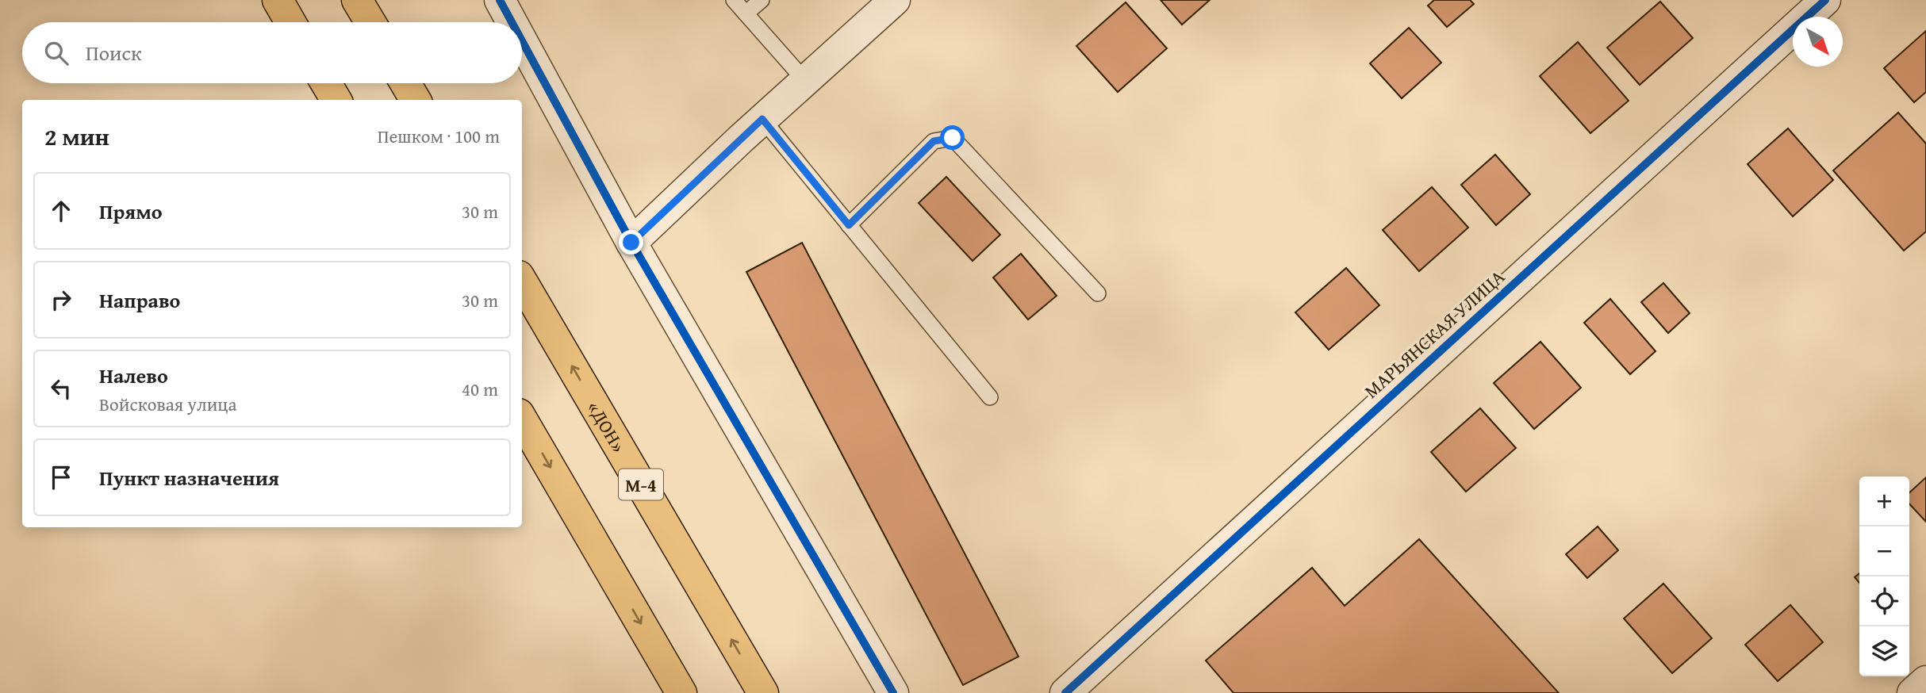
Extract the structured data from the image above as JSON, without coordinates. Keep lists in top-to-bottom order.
{
  "streets": {
    "highway": ["«ДОН»", "М-4"],
    "street": ["МАРЬЯНСКАЯ УЛИЦА"]
  },
  "north": "bottom right",
  "page": {
    "search": "Поиск",
    "heading": ["2 мин", "Пешком · 100 m"],
    "list": [
      ["Прямо", "30 m"],
      ["Направо", "30 m"],
      ["Налево", "Войсковая улица", "40 m"],
      "Пункт назначения"
    ],
    "map_buttons": ["+", "−"]
  }
}
